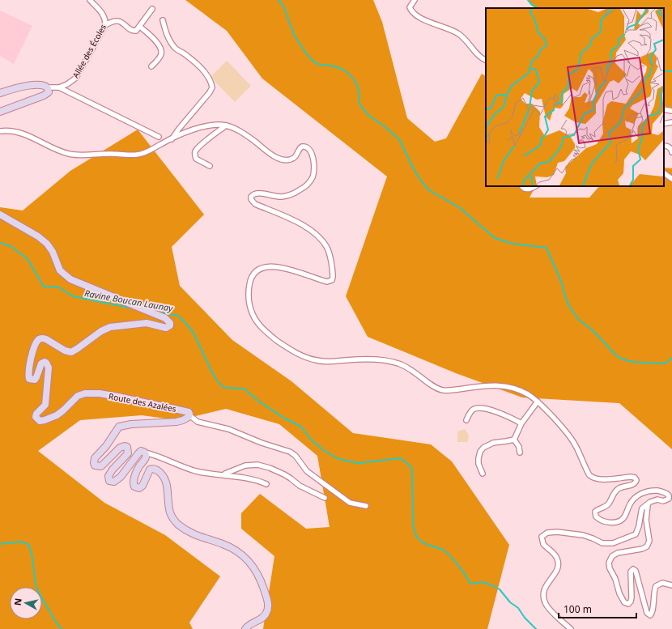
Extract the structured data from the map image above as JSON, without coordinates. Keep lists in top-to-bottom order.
{
  "streets": {
    "main road": ["Route des Azalées"],
    "street": ["Allée des Écoles"]
  },
  "water": ["Ravine Boucan Launay"],
  "scale_bar": "100 m",
  "north": "left"
}
